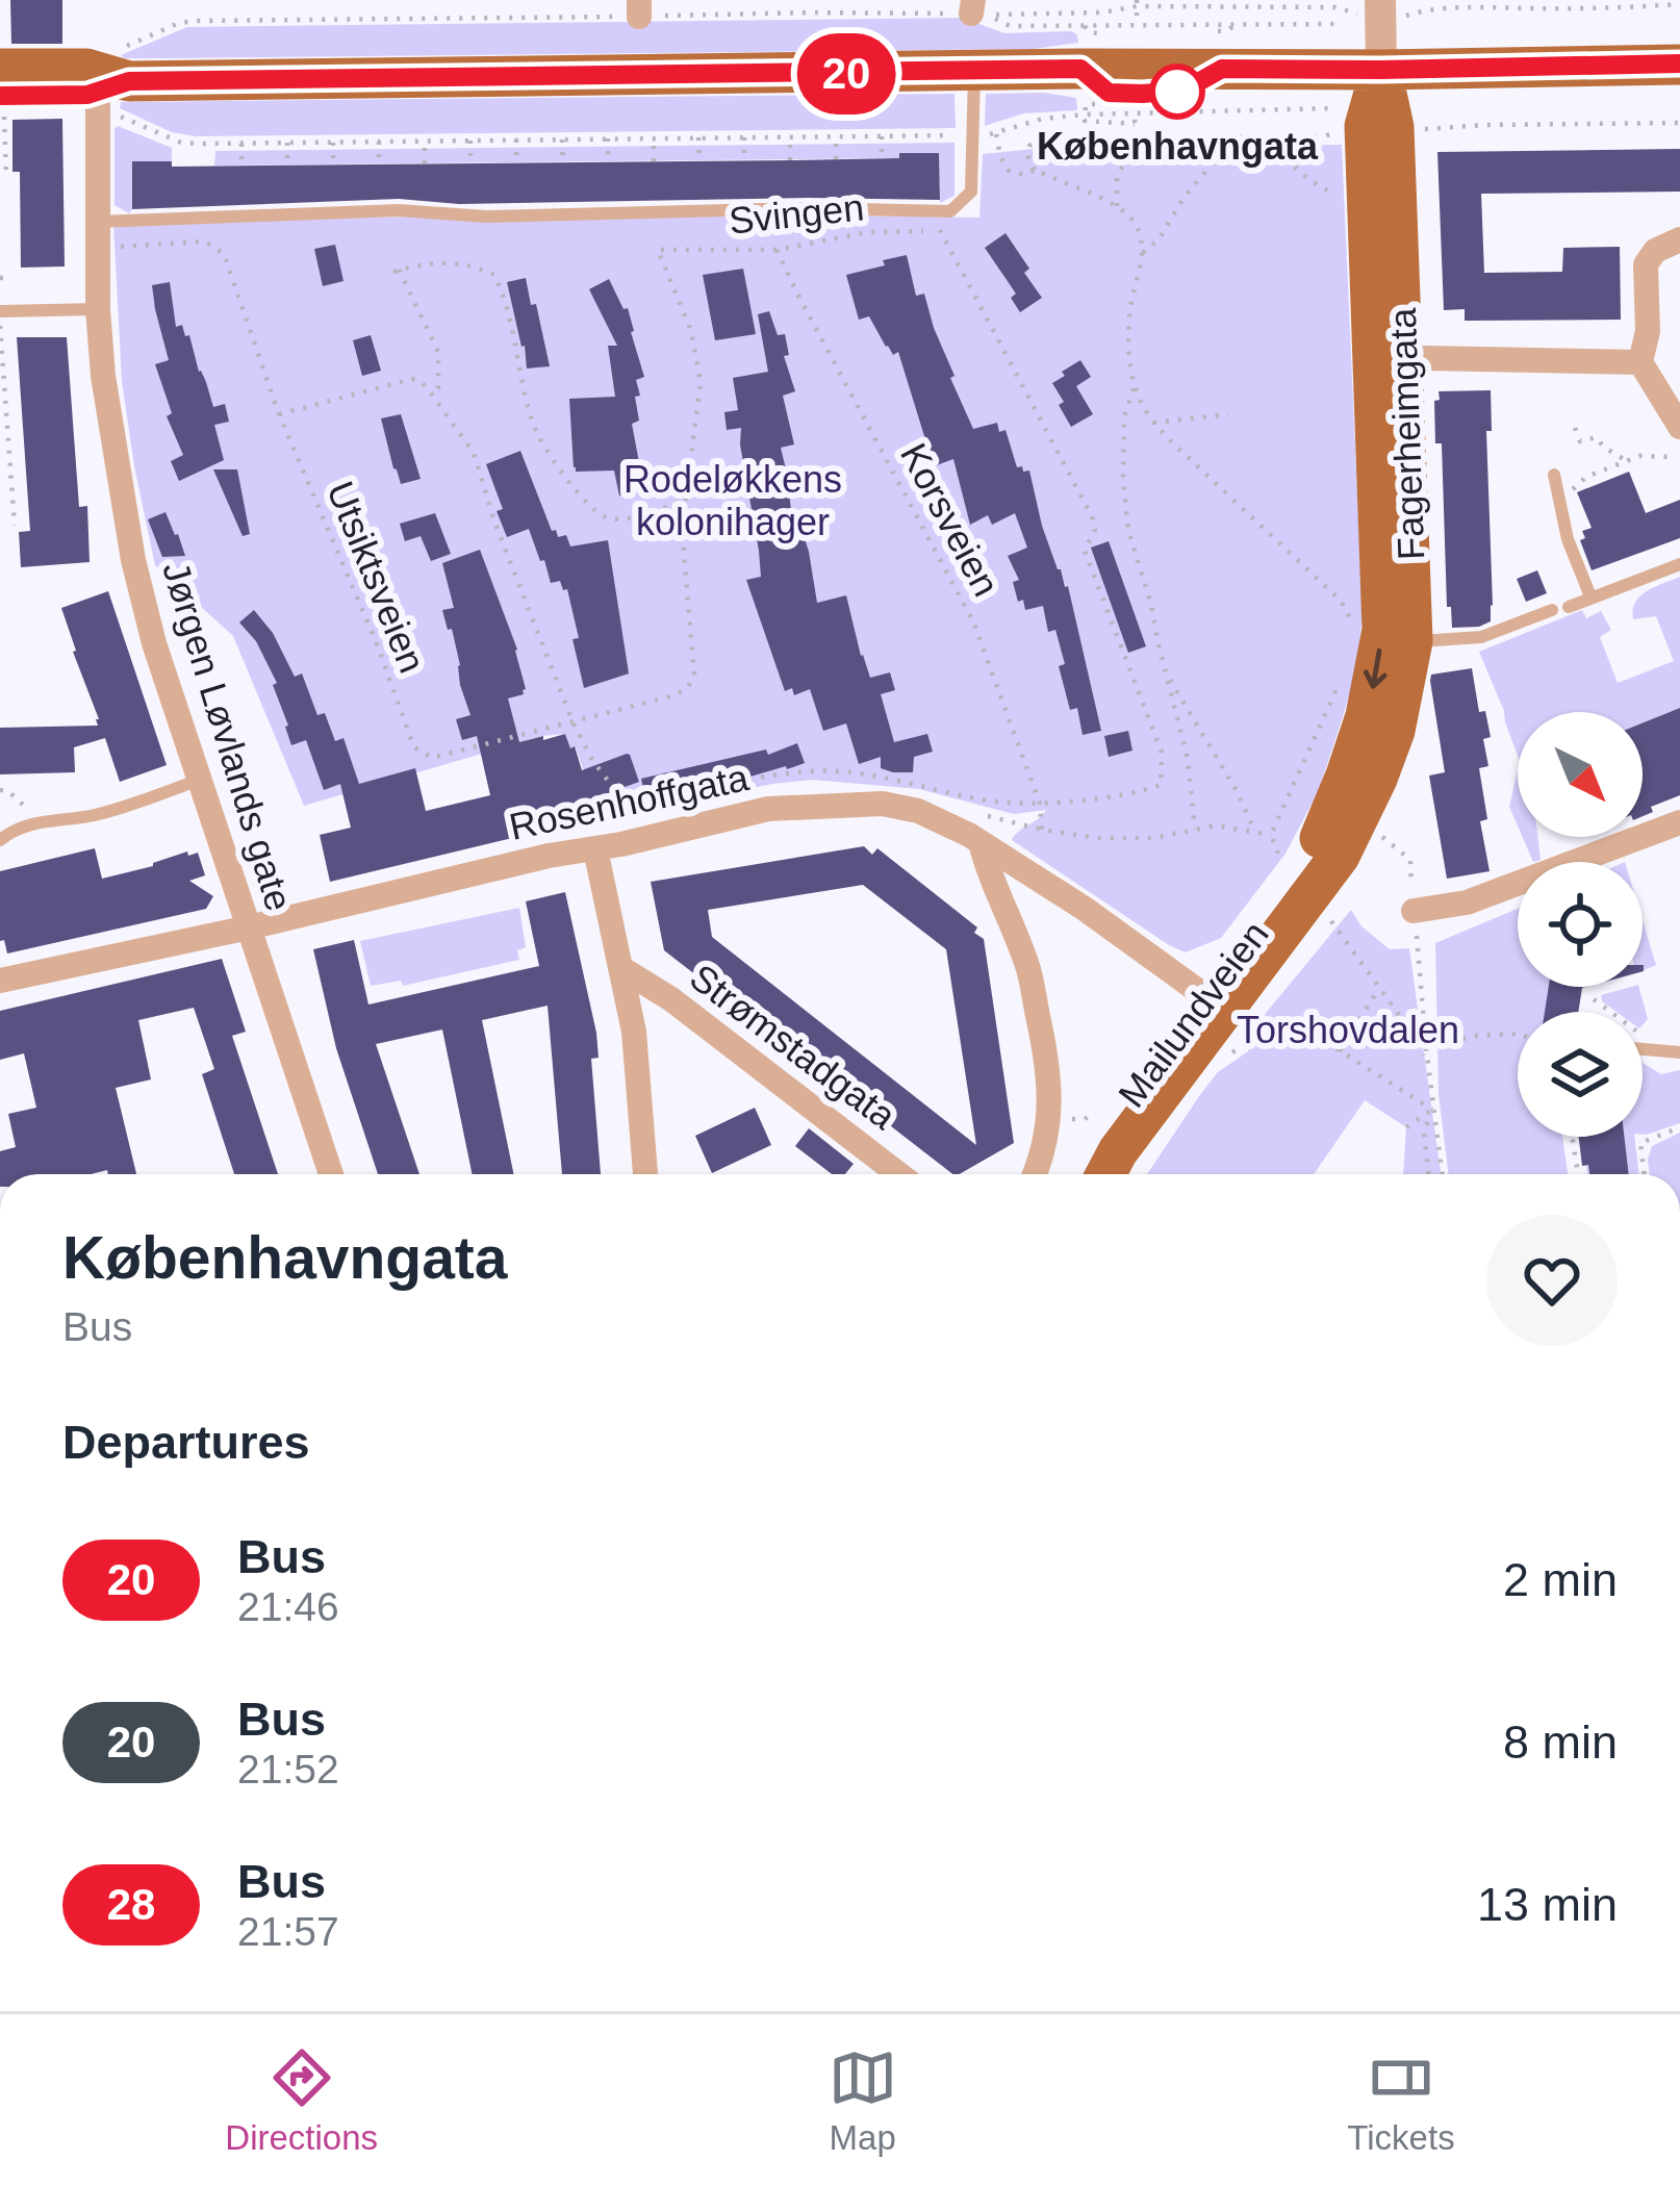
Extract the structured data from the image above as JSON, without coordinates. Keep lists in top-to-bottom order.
{
  "streets": {
    "main road": ["Fagerheimgata", "Mailundveien"],
    "street": ["Jørgen Løvlands gate", "Rosenhoffgata", "Strømstadgata"],
    "path": ["Svingen", "Korsveien", "Utsiktsveien"]
  },
  "crossings": [
    ["Svingen", "Korsveien"],
    ["Svingen", "Utsiktsveien"],
    ["Fagerheimgata", "Mailundveien"],
    ["Jørgen Løvlands gate", "Rosenhoffgata"],
    ["Rosenhoffgata", "Mailundveien"]
  ],
  "parks": ["Rodeløkkens kolonihager", "Torshovdalen"],
  "places": ["Københavngata"],
  "lines": ["bus line 20"],
  "north": "bottom right",
  "page": {
    "on_map": "20",
    "heading": [
      ["Københavngata", "Bus"],
      "Departures"
    ],
    "list": [
      {
        "mark": "20",
        "name": "Bus",
        "note": "21:46",
        "value": "2 min"
      },
      {
        "mark": "20",
        "name": "Bus",
        "note": "21:52",
        "value": "8 min"
      },
      {
        "mark": "28",
        "name": "Bus",
        "note": "21:57",
        "value": "13 min"
      }
    ],
    "tabs": ["Directions", "Map", "Tickets"]
  }
}
